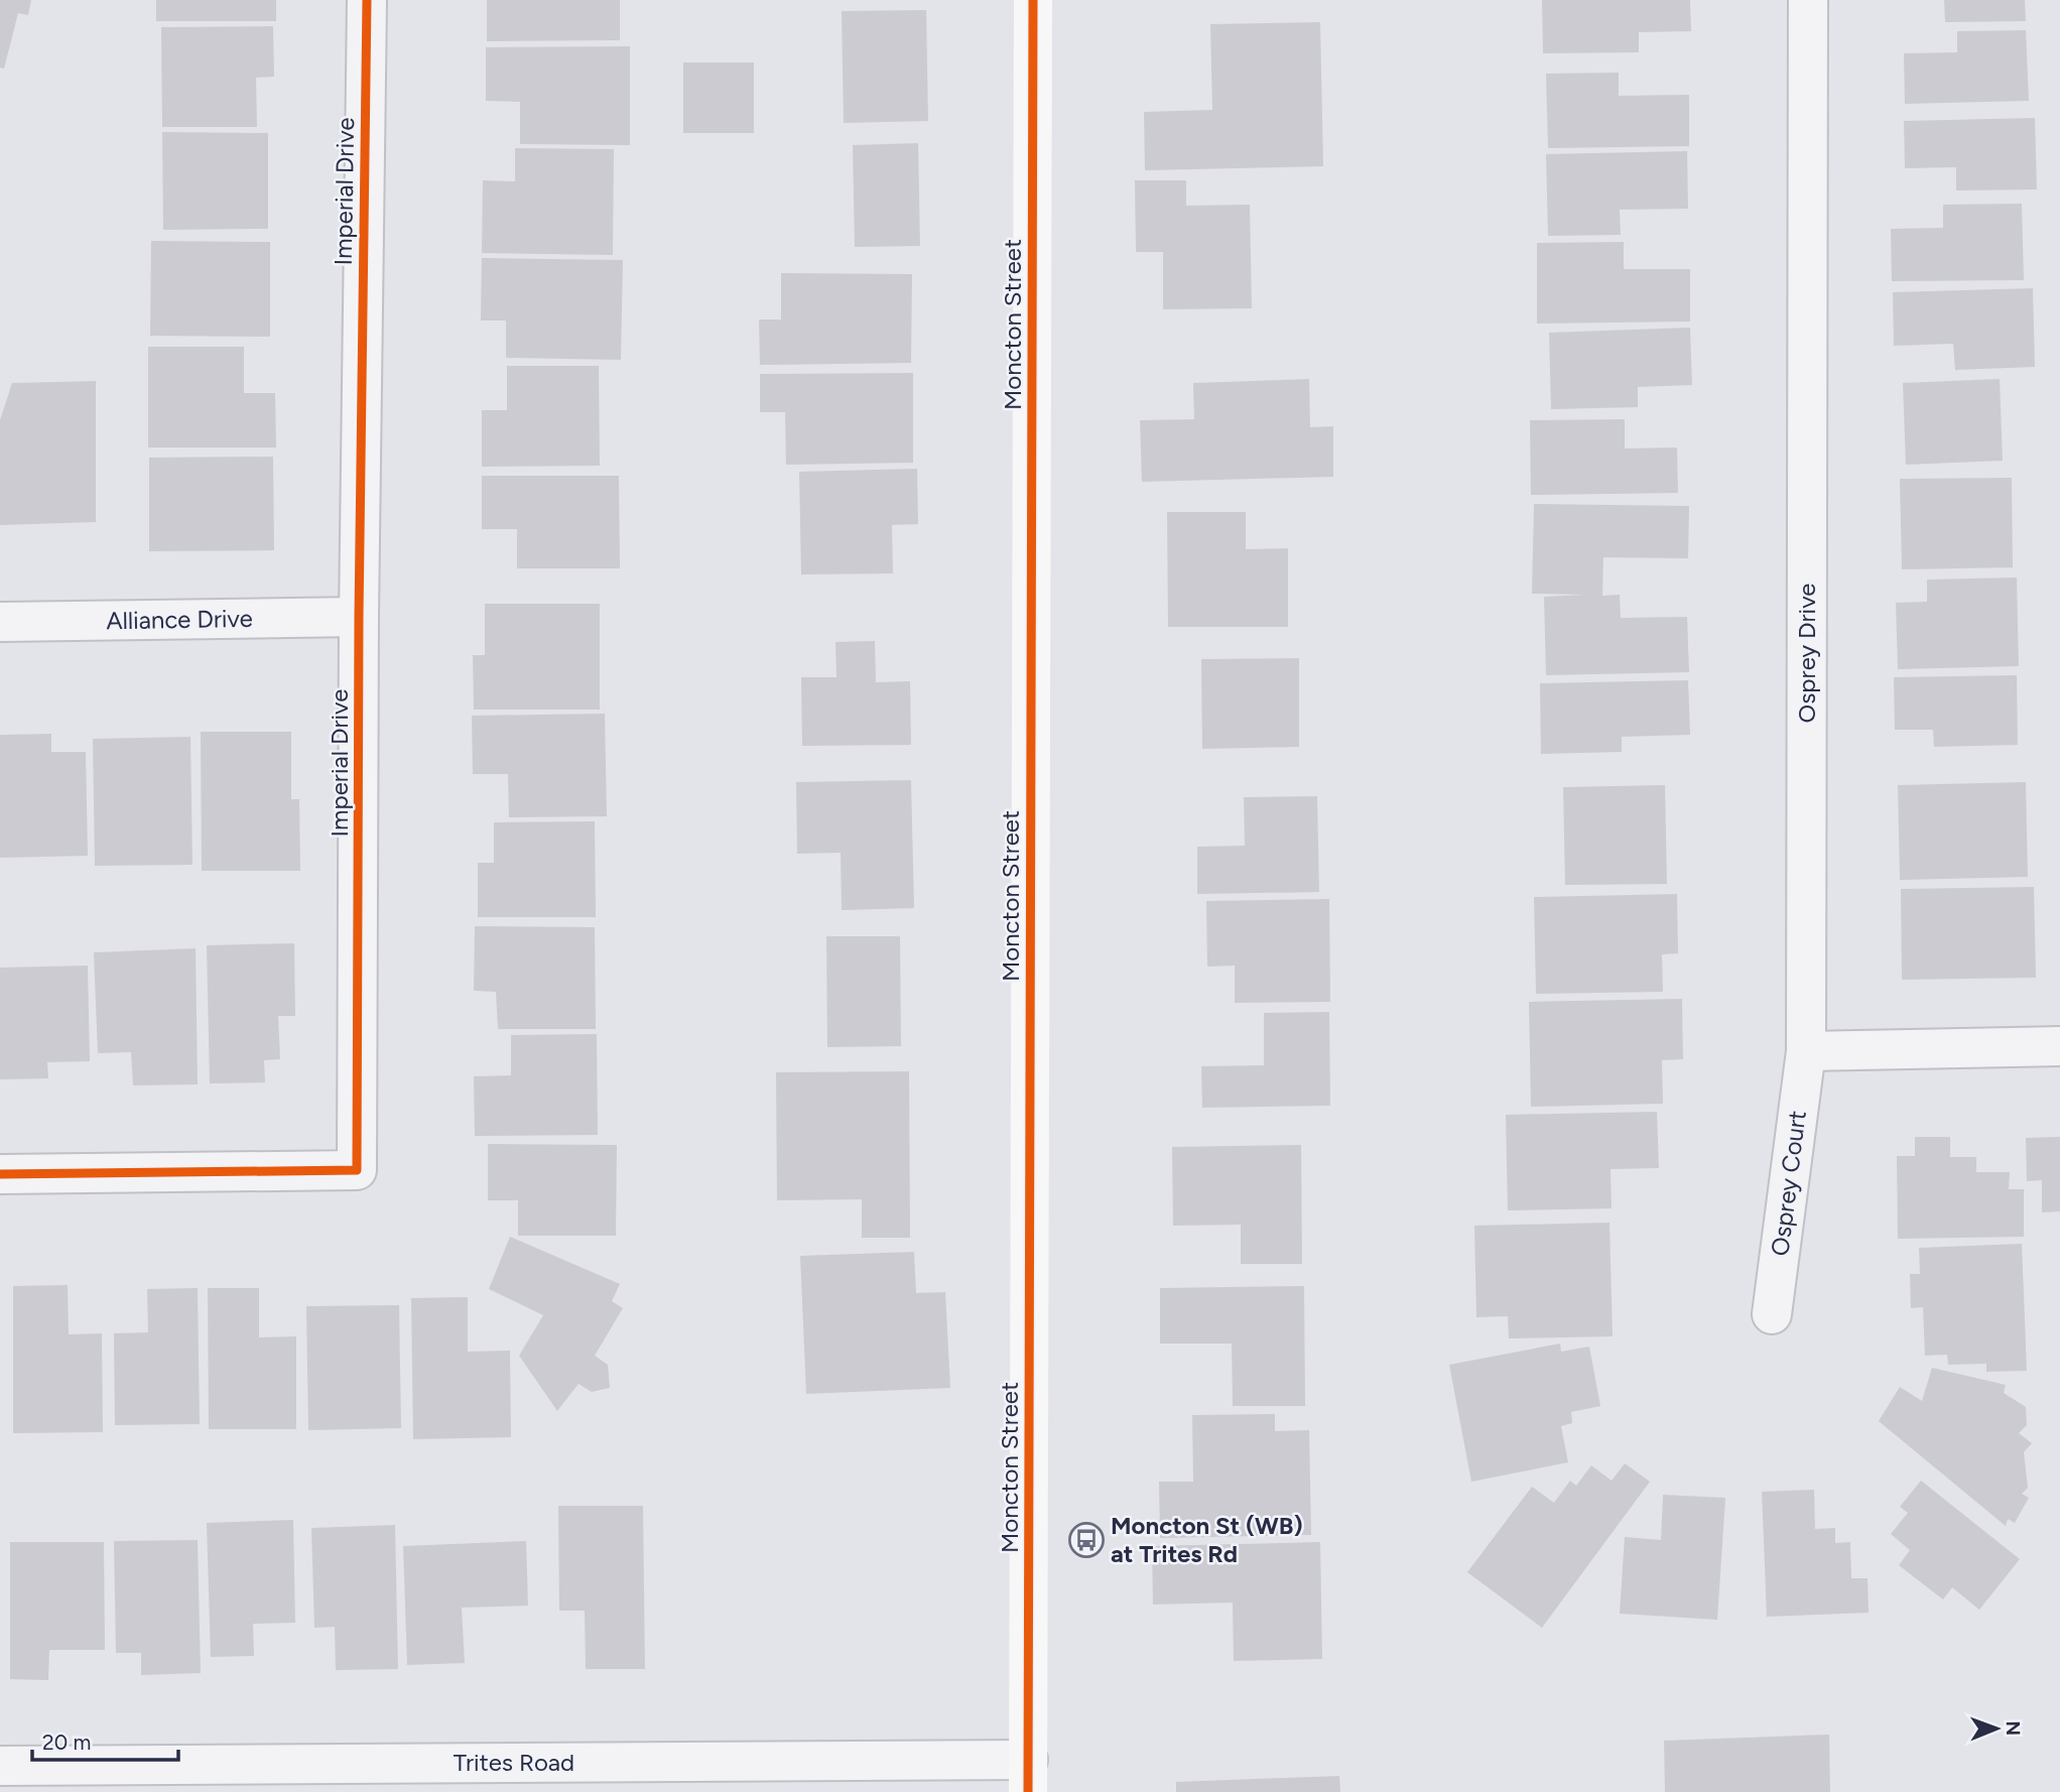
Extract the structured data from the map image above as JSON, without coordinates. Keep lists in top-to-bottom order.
{
  "streets": {
    "street": [
      "Imperial Drive",
      "Moncton Street",
      "Alliance Drive",
      "Osprey Drive",
      "Osprey Court",
      "Trites Road"
    ]
  },
  "crossings": [
    ["Imperial Drive", "Alliance Drive"],
    ["Moncton Street", "Trites Road"],
    ["Osprey Drive", "Osprey Court"]
  ],
  "places": {
    "bus stop": ["Moncton St (WB) at Trites Rd"]
  },
  "scale_bar": "20 m",
  "north": "right"
}
